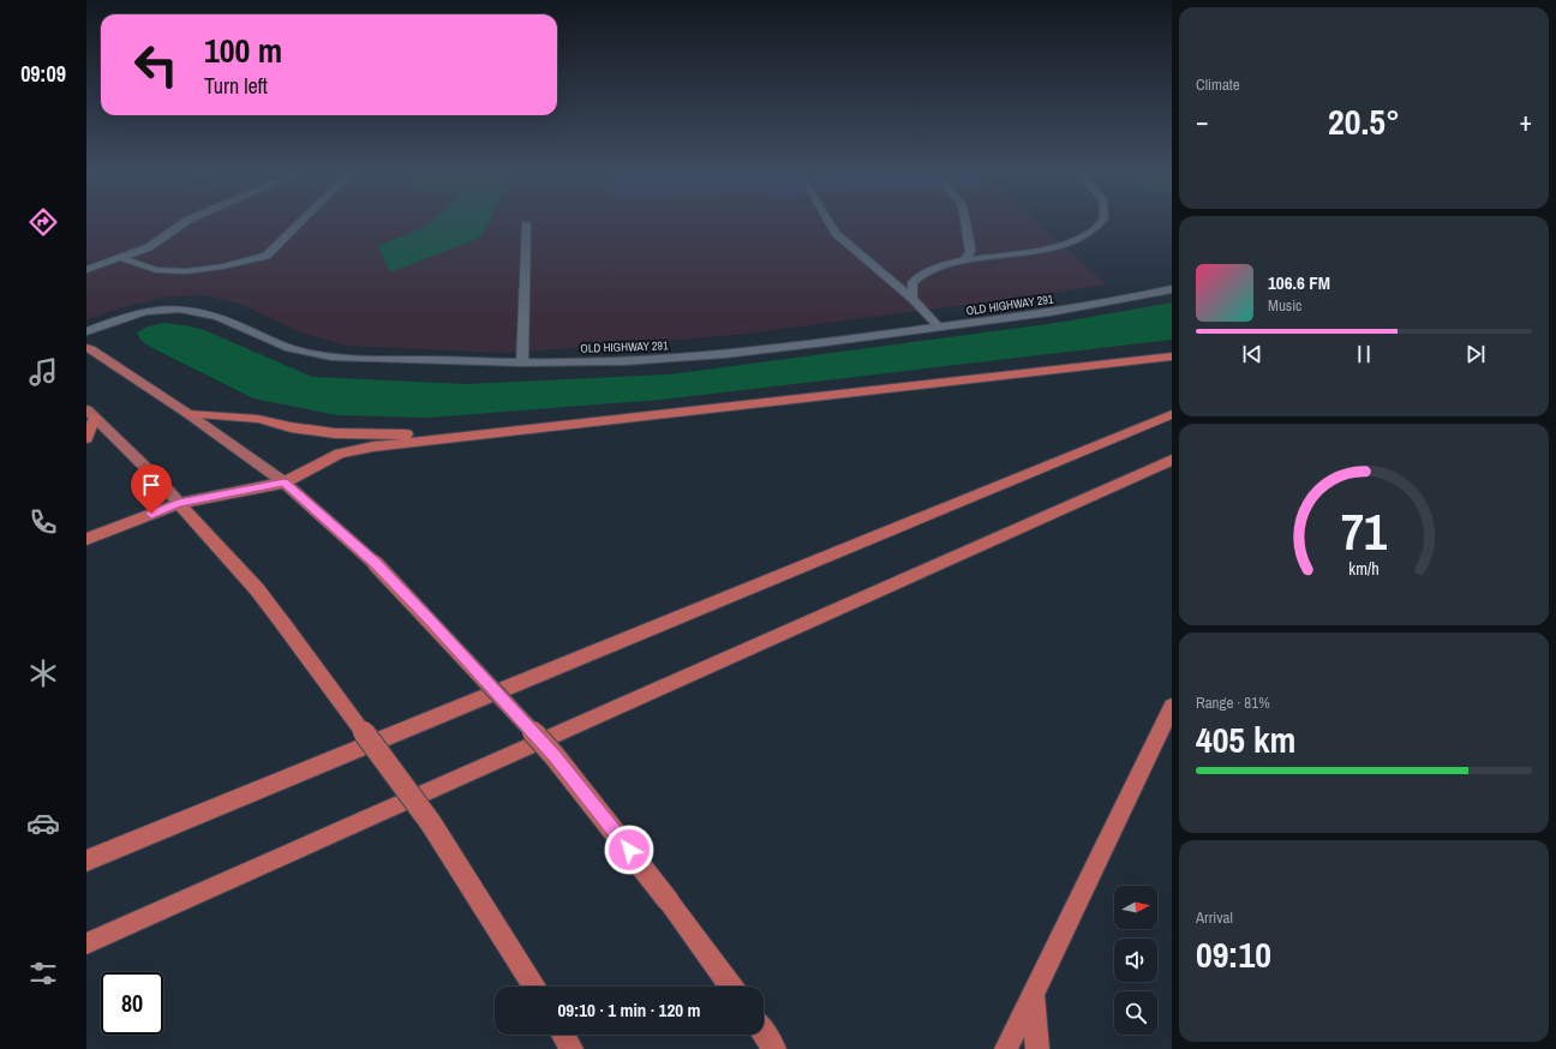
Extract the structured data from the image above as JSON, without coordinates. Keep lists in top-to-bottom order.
{
  "streets": {
    "street": ["OLD HIGHWAY 291"]
  },
  "north": "right",
  "page": {
    "tabs": "09:09",
    "tile": [
      "Climate",
      ["Range · 81%", "405 km"],
      ["Arrival", "09:10"]
    ],
    "turn": ["100 m", "Turn left"],
    "heat": ["−", "20.5°", "+"],
    "song": ["106.6 FM", "Music"],
    "limit": "80",
    "trip": "09:10 · 1 min · 120 m",
    "gauge": ["71", "km/h"]
  }
}
